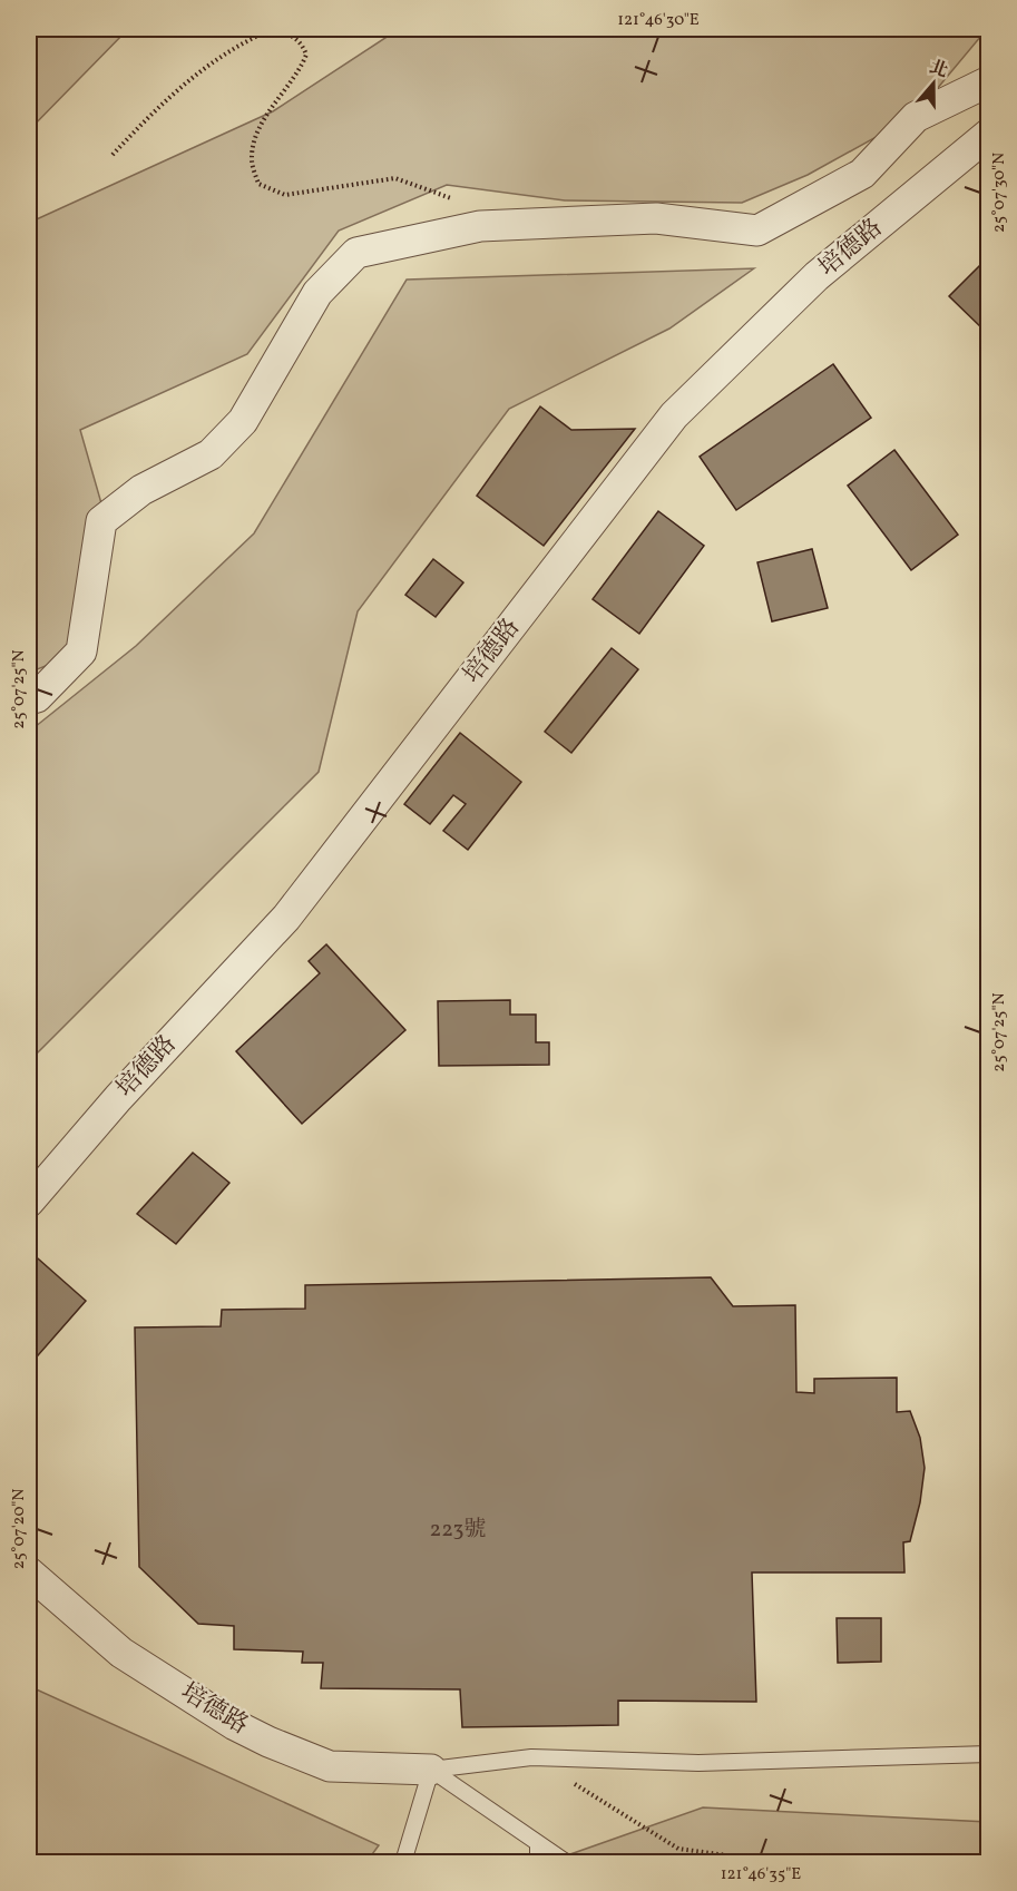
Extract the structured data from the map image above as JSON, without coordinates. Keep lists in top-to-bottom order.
{
  "streets": {
    "street": ["培德路"]
  },
  "house_numbers": ["223號"],
  "north": "top",
  "coordinates": [
    "121°46'30\"E",
    "25°07'30\"N",
    "25°07'25\"N",
    "25°07'20\"N",
    "121°46'35\"E"
  ]
}
